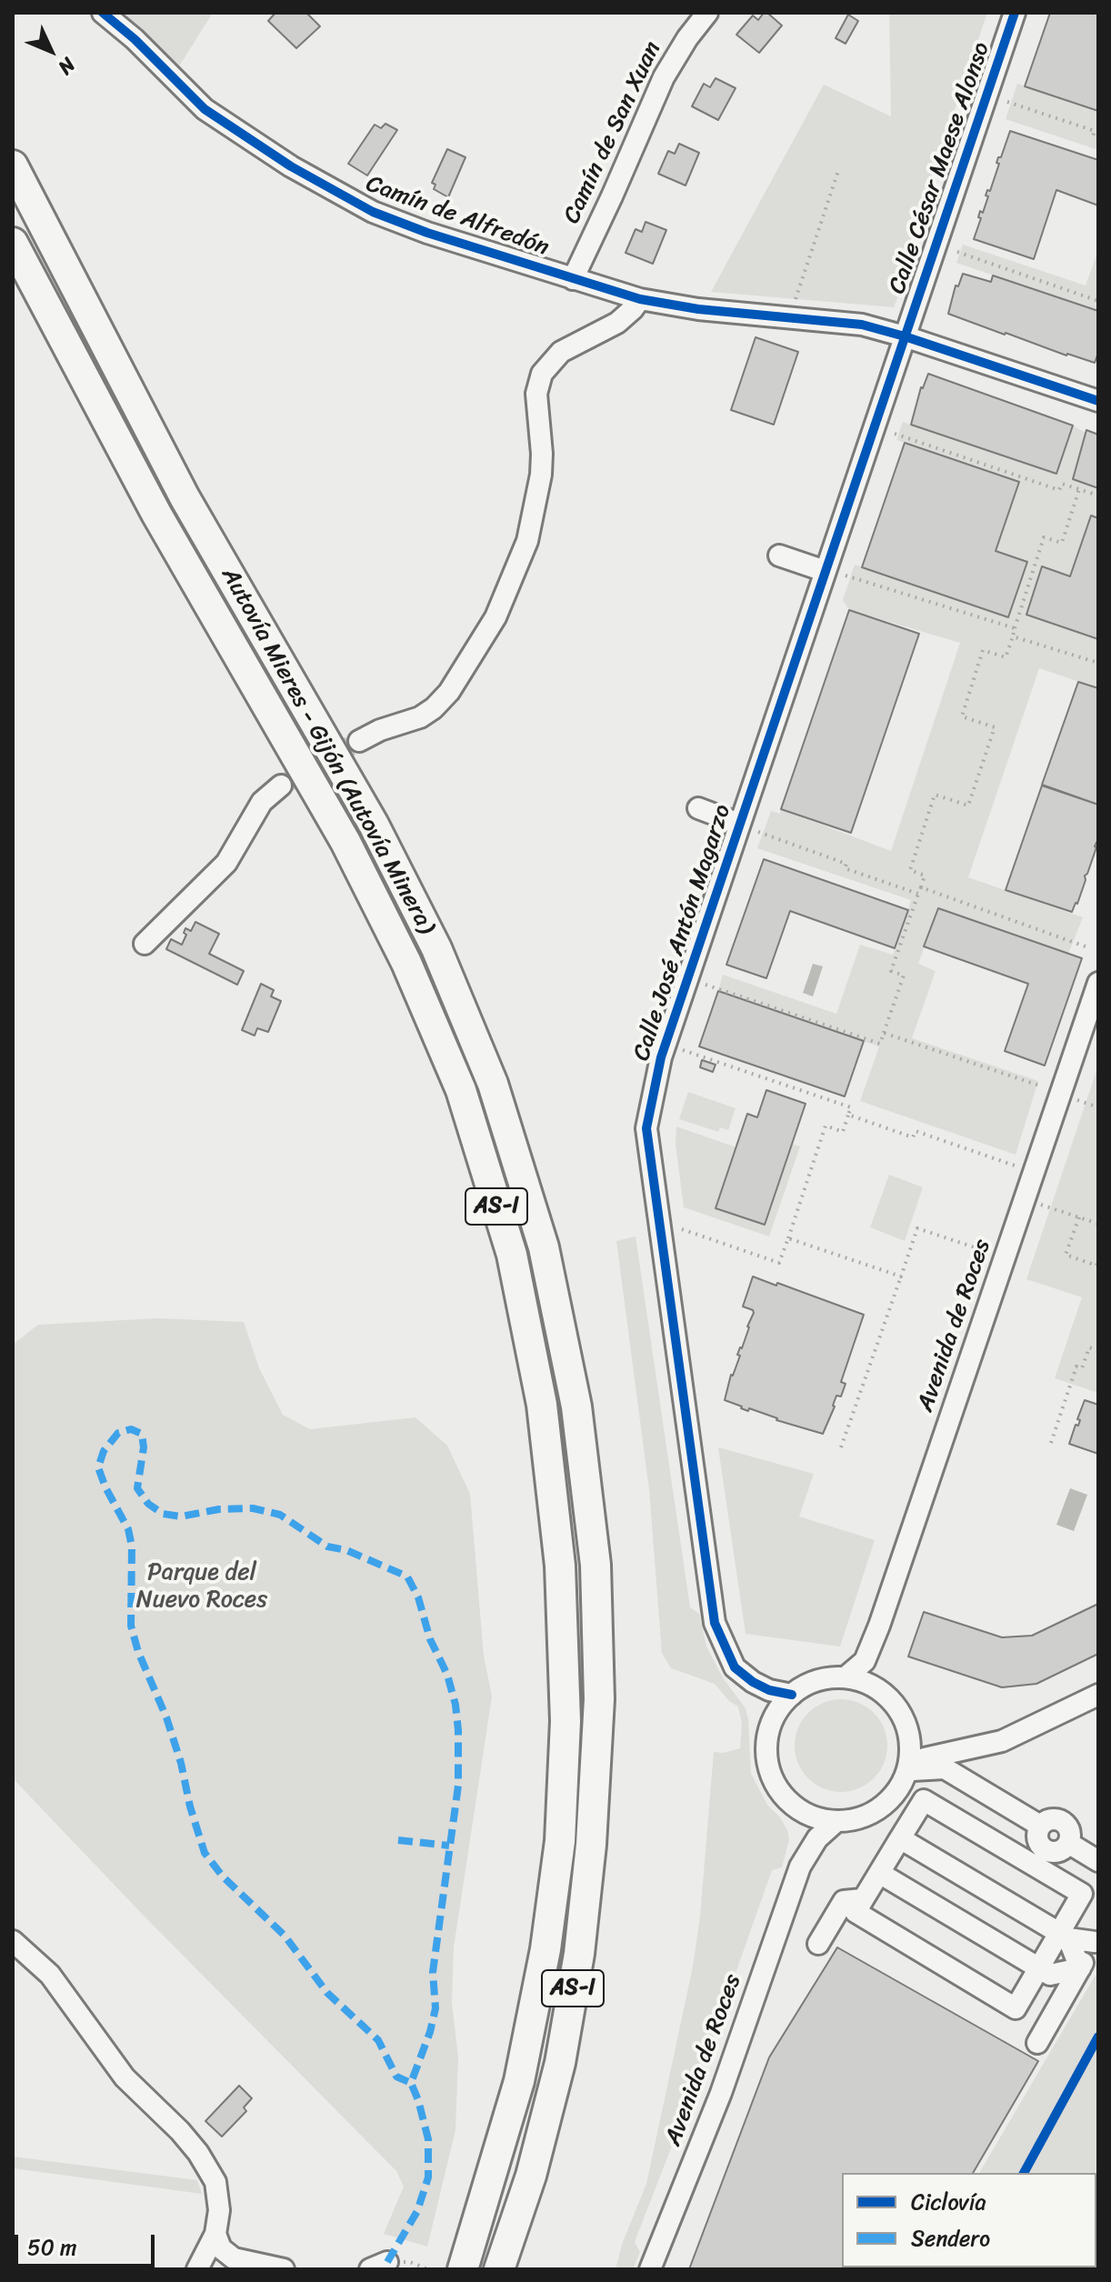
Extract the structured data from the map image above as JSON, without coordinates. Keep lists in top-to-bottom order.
{
  "streets": {
    "highway": ["Autovía Mieres - Gijón (Autovía Minera)", "AS-I"],
    "street": [
      "Camín de San Xuan",
      "Calle César Maese Alonso",
      "Camín de Alfredón",
      "Calle José Antón Magarzo",
      "Avenida de Roces"
    ]
  },
  "crossings": [
    ["Camín de San Xuan", "Camín de Alfredón"],
    ["Calle César Maese Alonso", "Camín de Alfredón"],
    ["Calle César Maese Alonso", "Calle José Antón Magarzo"],
    ["Camín de Alfredón", "Calle José Antón Magarzo"],
    ["Calle José Antón Magarzo", "Avenida de Roces"]
  ],
  "parks": ["Parque del Nuevo Roces"],
  "legend": ["Ciclovía", "Sendero"],
  "scale_bar": "50 m",
  "north": "bottom right"
}
